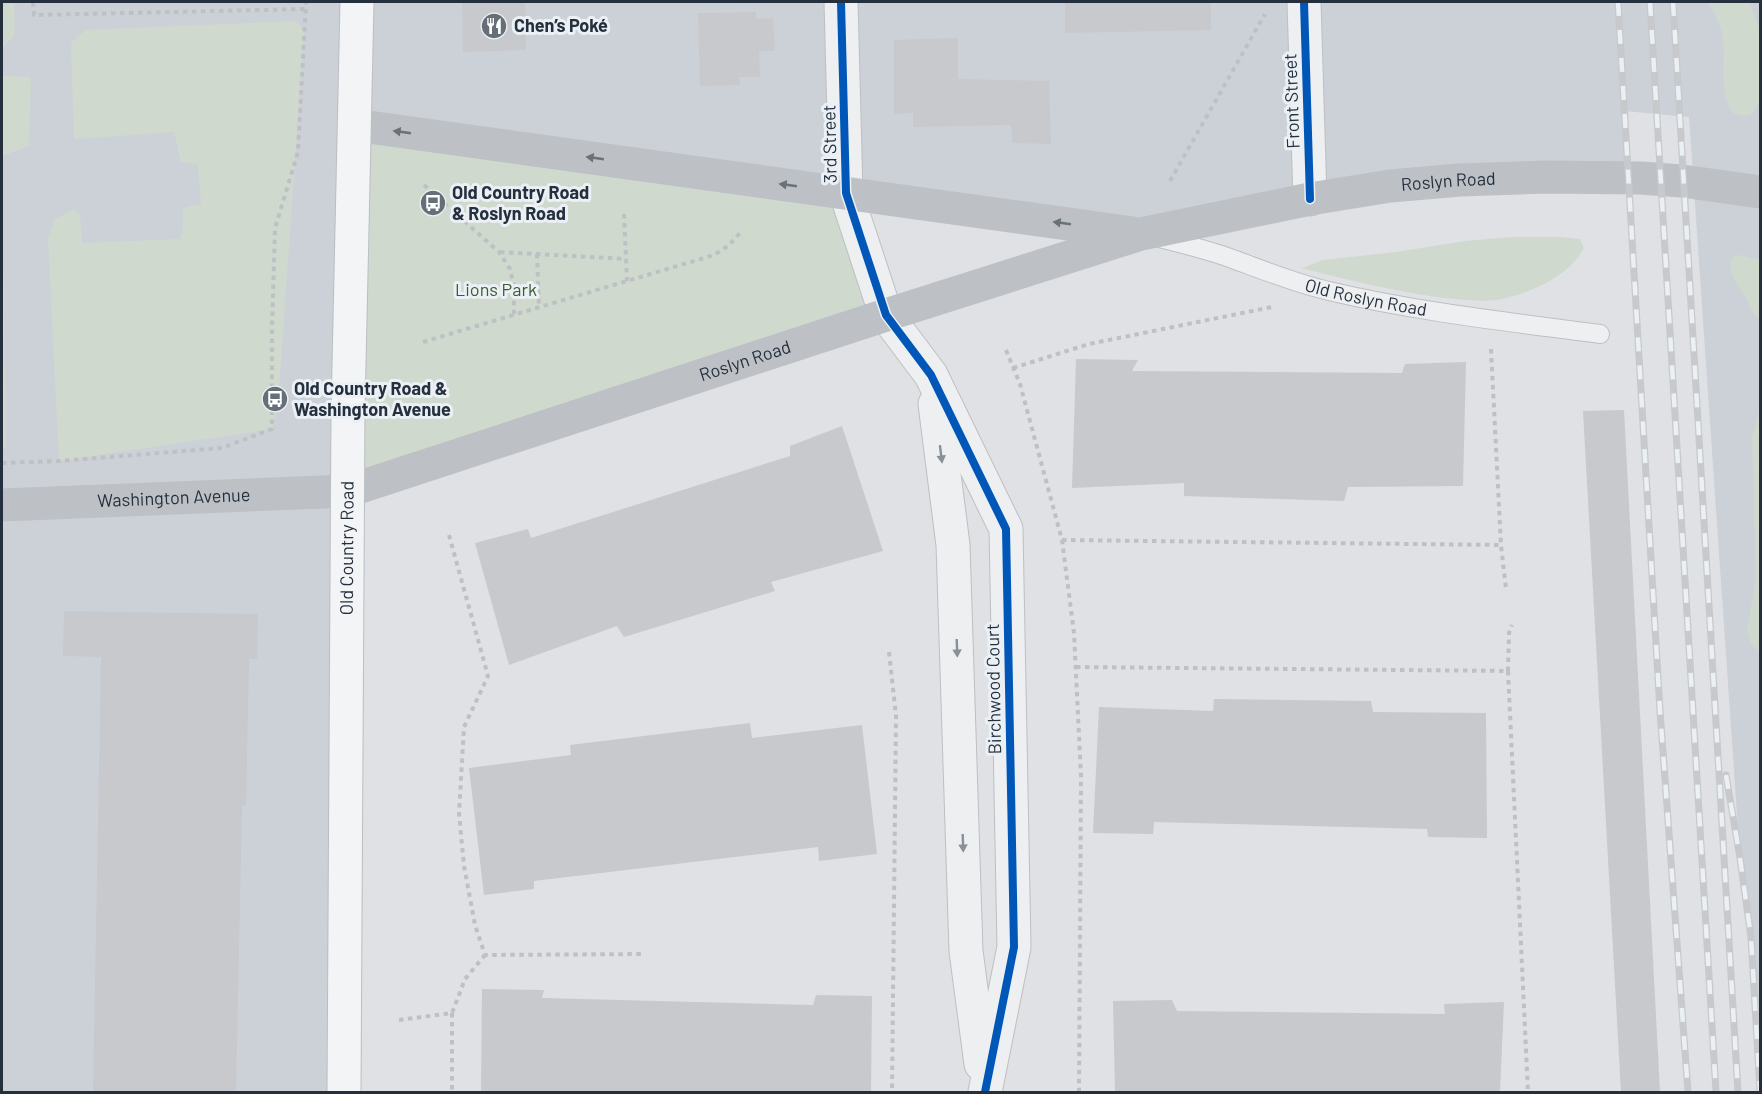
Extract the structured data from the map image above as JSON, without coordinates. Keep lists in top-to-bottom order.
{
  "streets": {
    "main road": ["Roslyn Road", "Washington Avenue", "Old Country Road"],
    "street": ["Front Street", "3rd Street", "Birchwood Court"],
    "lane": ["Old Roslyn Road"]
  },
  "crossings": [
    ["Front Street", "Roslyn Road"],
    ["3rd Street", "Roslyn Road"],
    ["3rd Street", "Birchwood Court"],
    ["Roslyn Road", "Old Roslyn Road"],
    ["Roslyn Road", "Washington Avenue"],
    ["Roslyn Road", "Old Country Road"],
    ["Roslyn Road", "Birchwood Court"],
    ["Washington Avenue", "Old Country Road"]
  ],
  "parks": ["Lions Park"],
  "places": {
    "restaurant": ["Chen’s Poké"],
    "bus stop": ["Old Country Road & Roslyn Road", "Old Country Road & Washington Avenue"]
  }
}
